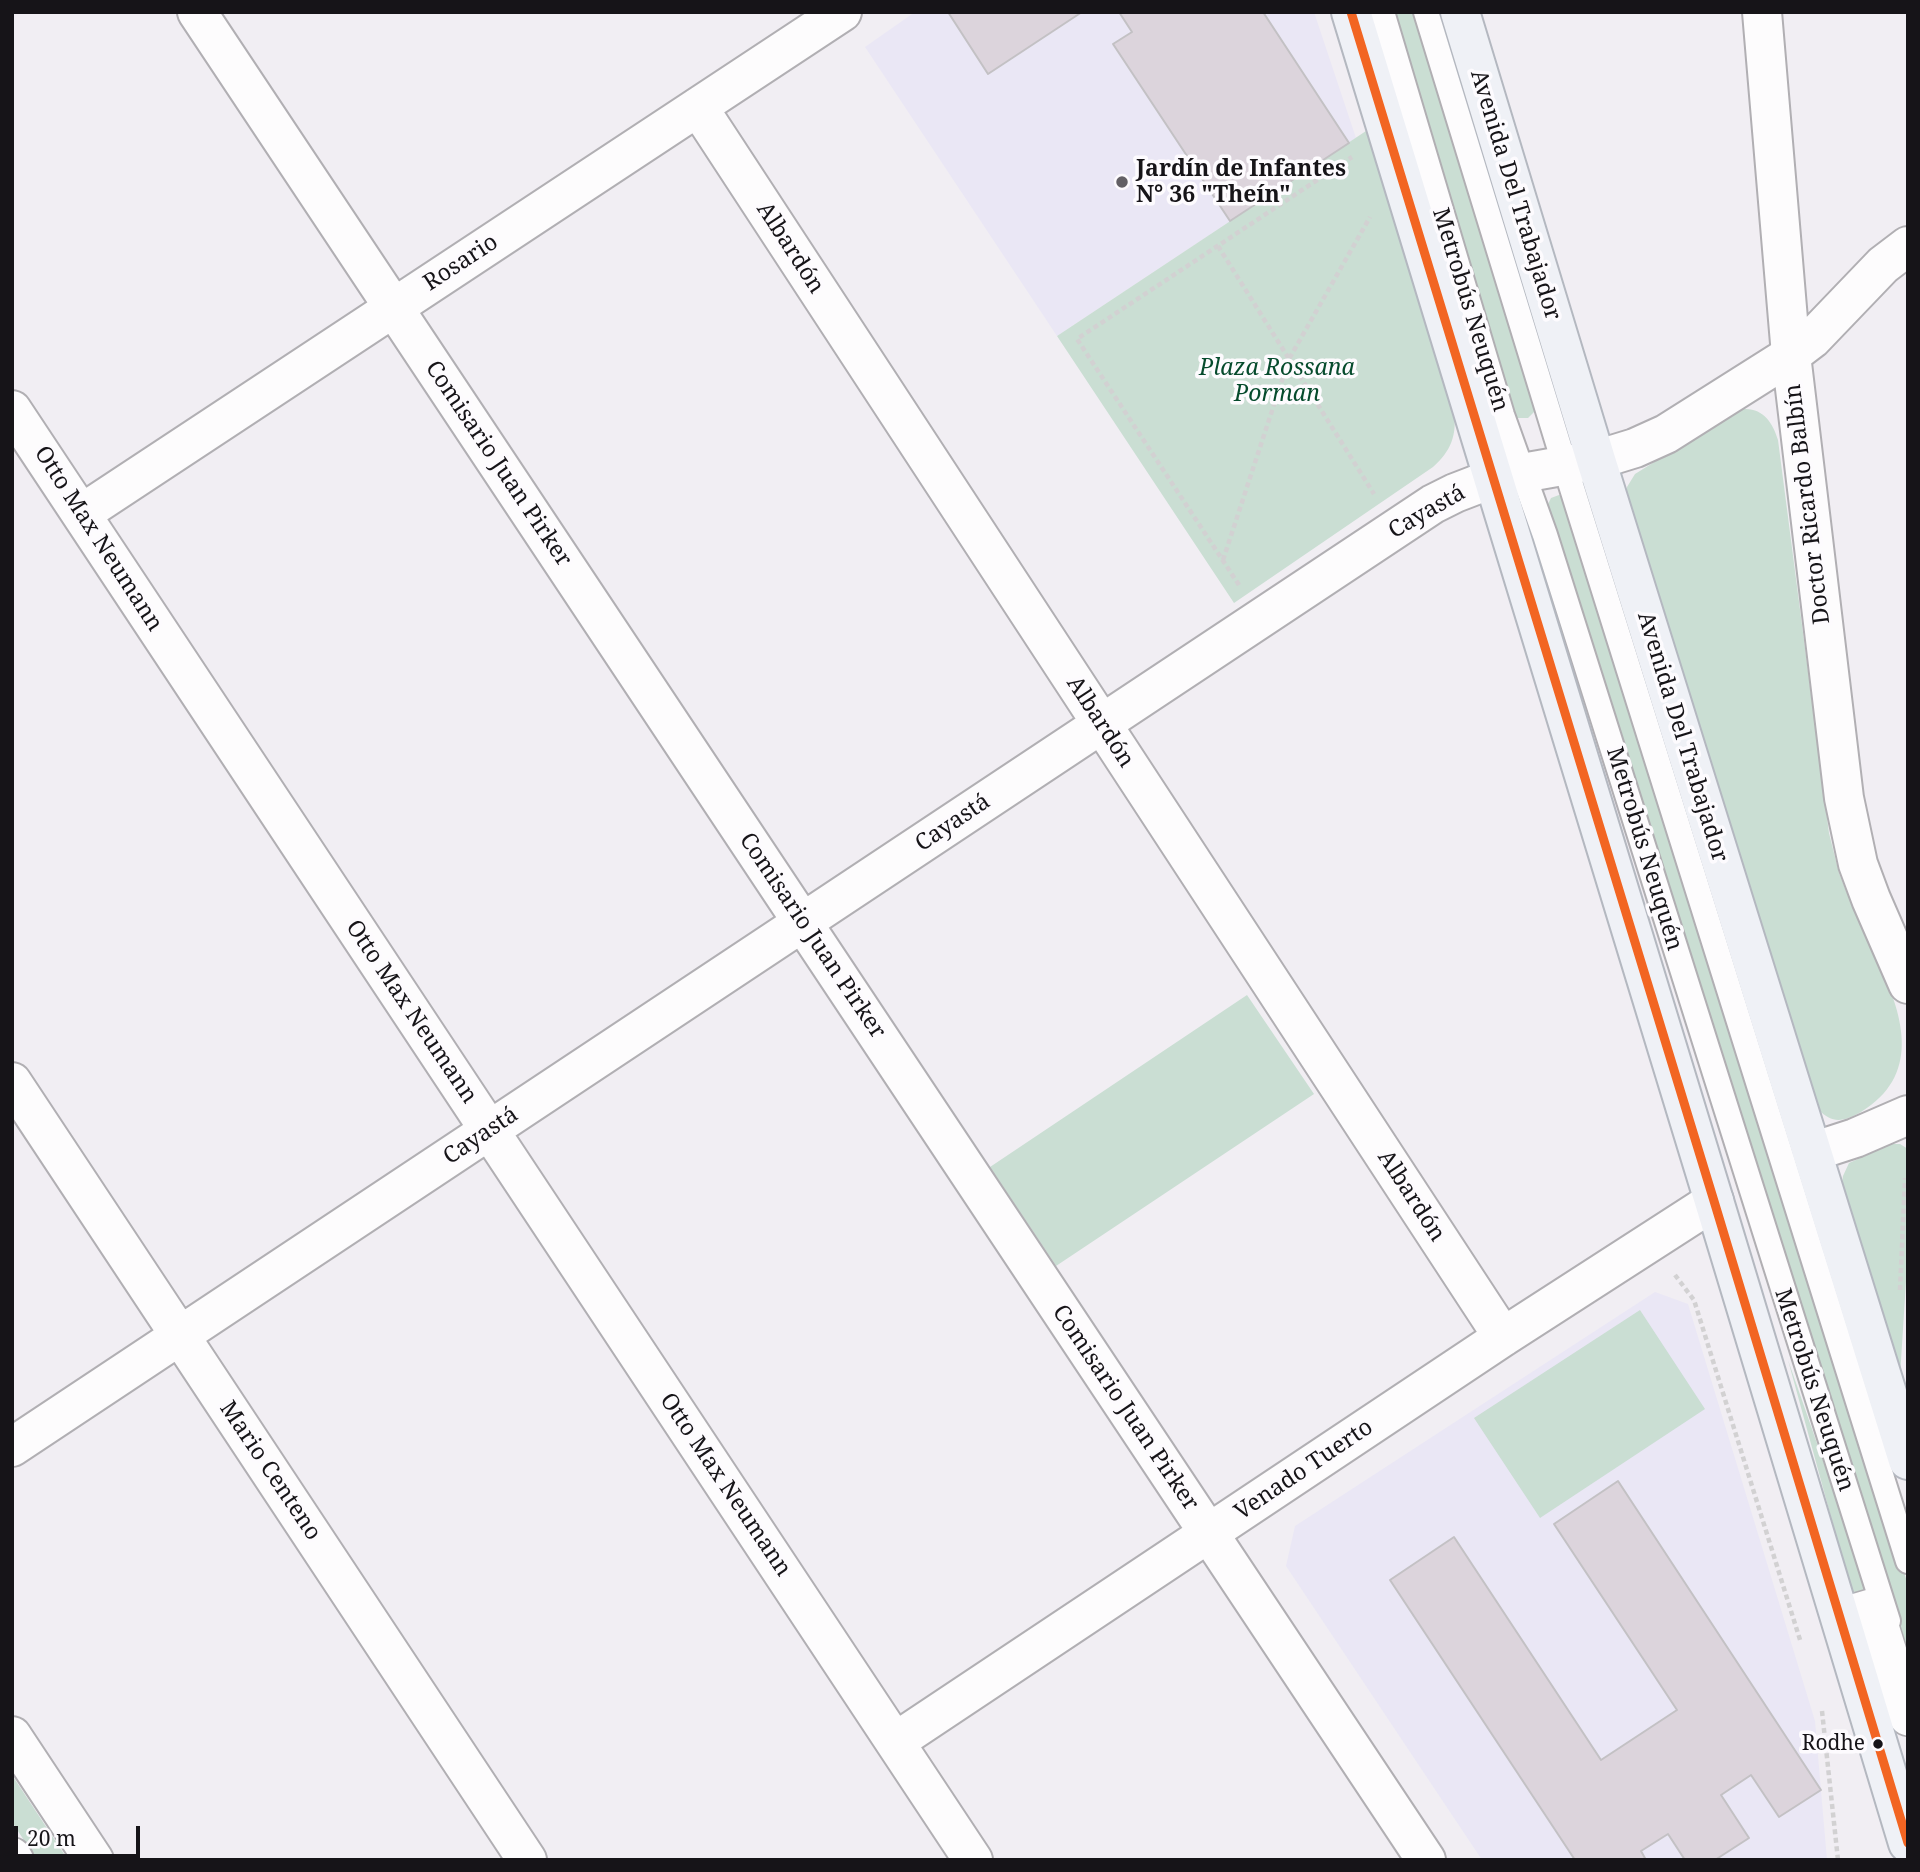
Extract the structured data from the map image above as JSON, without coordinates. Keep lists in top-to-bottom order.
{
  "streets": {
    "main road": ["Avenida Del Trabajador"],
    "street": [
      "Albardón",
      "Rosario",
      "Comisario Juan Pirker",
      "Doctor Ricardo Balbín",
      "Cayastá",
      "Otto Max Neumann",
      "Venado Tuerto",
      "Mario Centeno"
    ],
    "lane": ["Metrobús Neuquén"]
  },
  "crossings": [
    ["Avenida Del Trabajador", "Metrobús Neuquén"],
    ["Avenida Del Trabajador", "Cayastá"],
    ["Albardón", "Rosario"],
    ["Albardón", "Cayastá"],
    ["Albardón", "Venado Tuerto"],
    ["Rosario", "Comisario Juan Pirker"],
    ["Rosario", "Otto Max Neumann"],
    ["Metrobús Neuquén", "Cayastá"],
    ["Comisario Juan Pirker", "Cayastá"],
    ["Comisario Juan Pirker", "Venado Tuerto"],
    ["Doctor Ricardo Balbín", "Cayastá"],
    ["Cayastá", "Otto Max Neumann"],
    ["Cayastá", "Mario Centeno"],
    ["Otto Max Neumann", "Venado Tuerto"]
  ],
  "parks": ["Plaza Rossana Porman"],
  "places": ["Jardín de Infantes N° 36 \"Theín\"", "Rodhe"],
  "scale_bar": "20 m"
}
